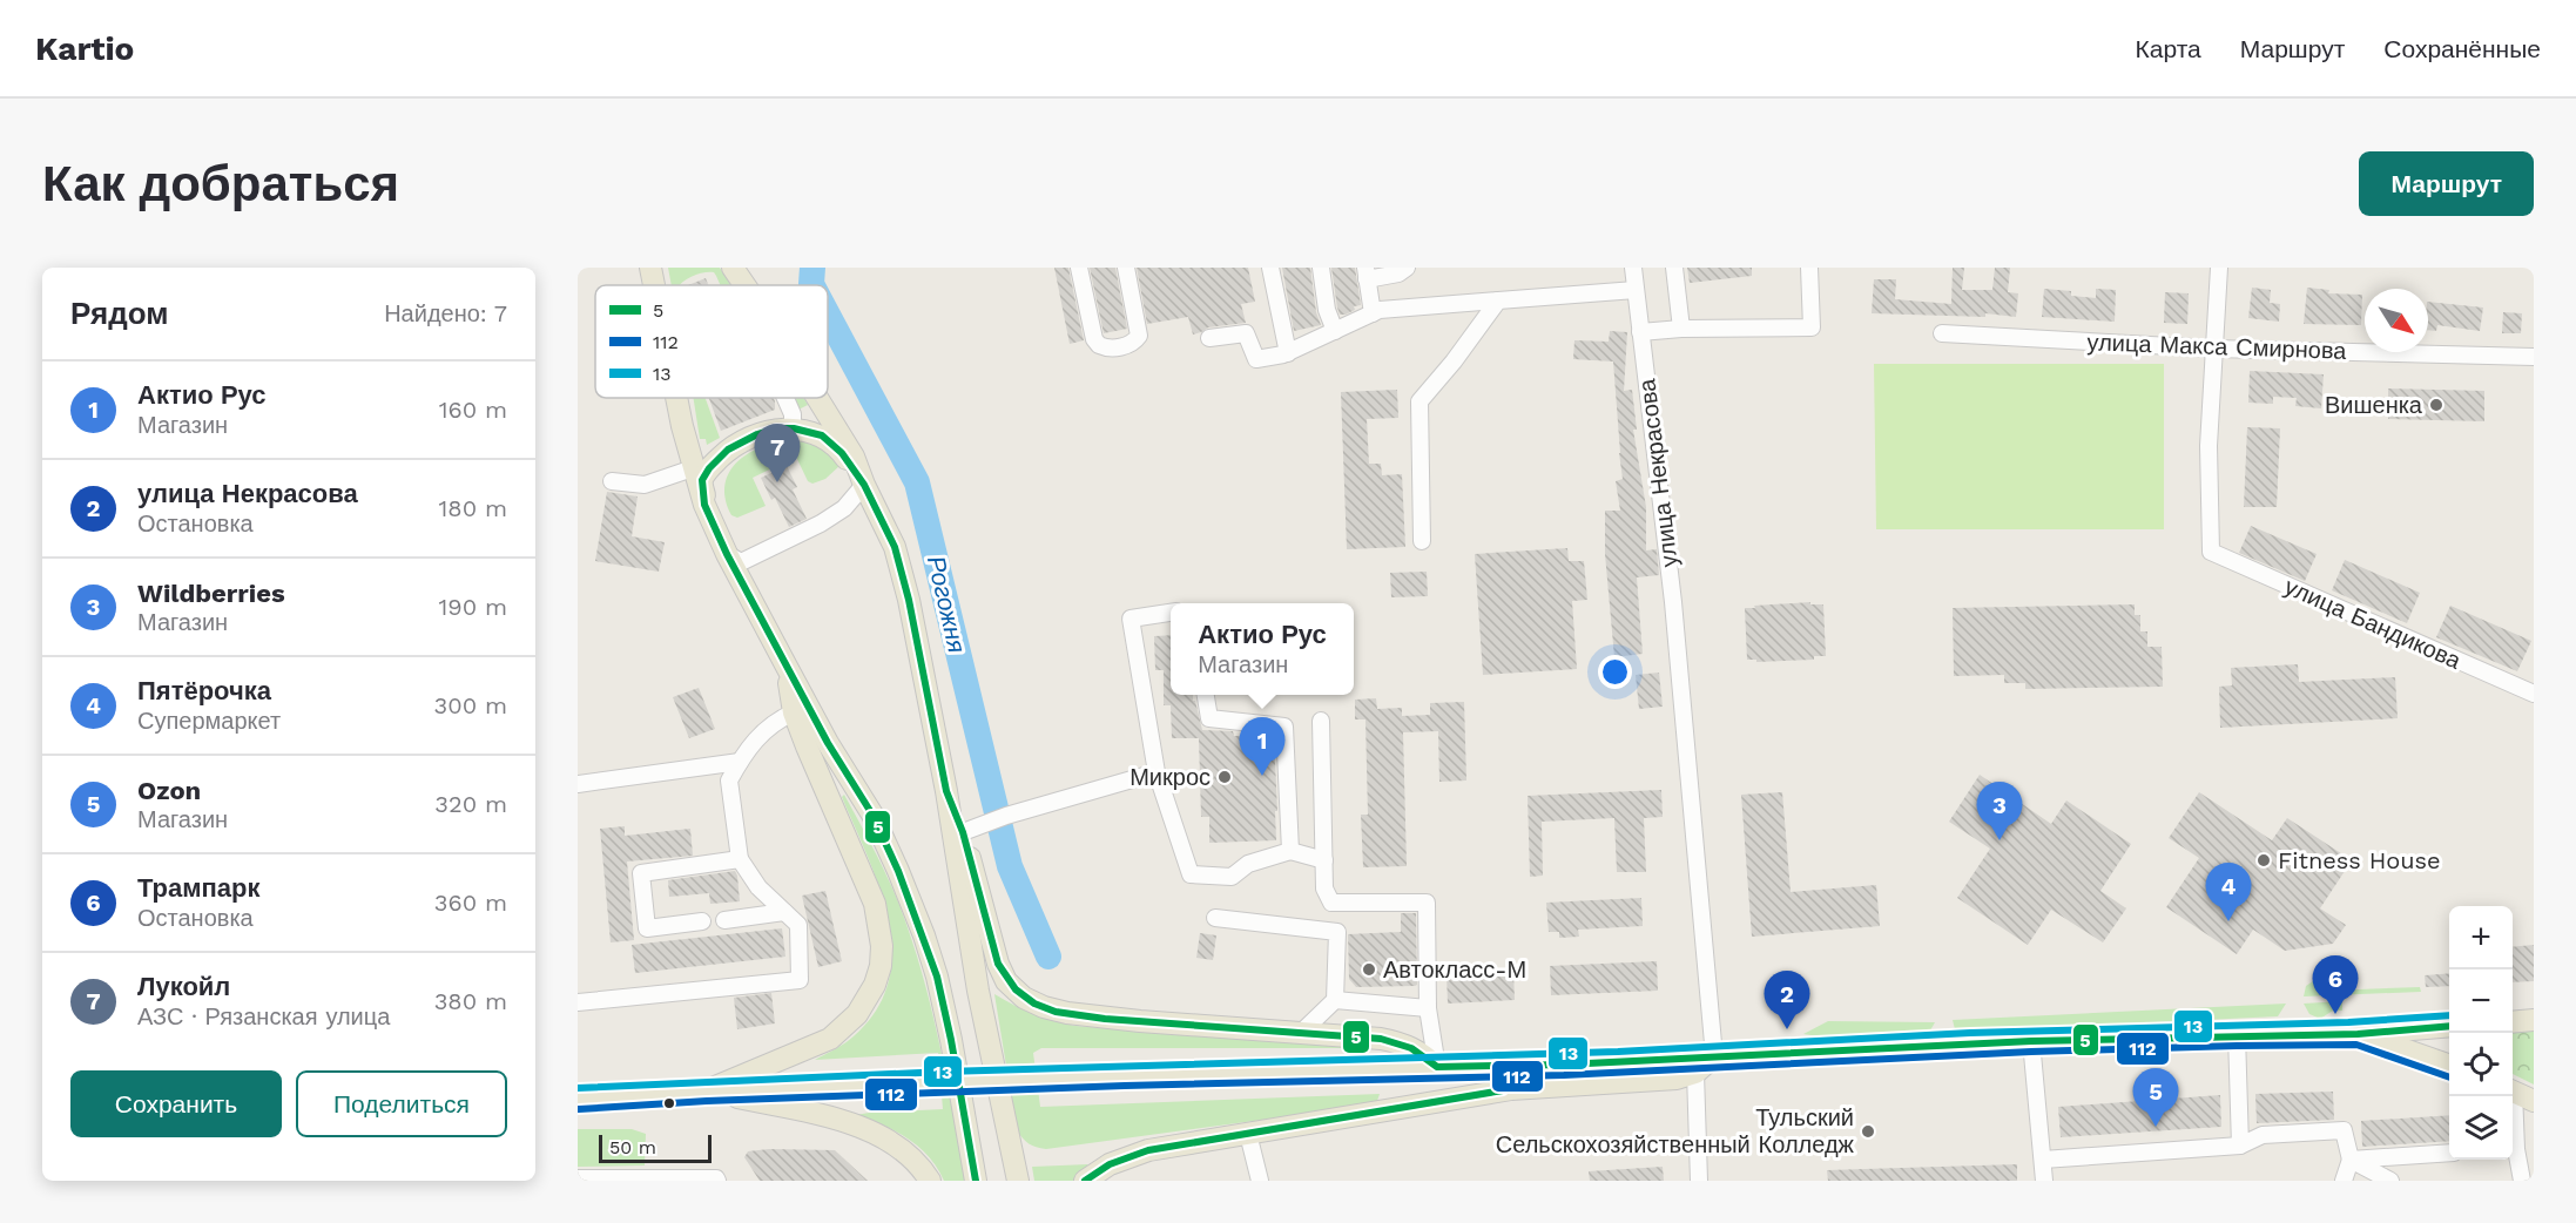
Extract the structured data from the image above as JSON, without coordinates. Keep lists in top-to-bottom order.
{
  "streets": {
    "street": ["улица Макса Смирнова", "улица Некрасова", "улица Бандикова"]
  },
  "crossings": [
    ["улица Макса Смирнова", "улица Бандикова"]
  ],
  "water": ["Рогожня"],
  "places": [
    "Вишенка",
    "Микрос",
    "Fitness House",
    "Автокласс-М",
    "Тульский Сельскохозяйственный Колледж"
  ],
  "lines": ["transit line 5", "transit line 13", "transit line 112"],
  "legend": ["5", "112", "13"],
  "scale_bar": "50 m",
  "north": "bottom right",
  "page": {
    "header": "Kartio",
    "nav": ["Карта", "Маршрут", "Сохранённые"],
    "buttons": [
      "Маршрут",
      ["Сохранить", "Поделиться"]
    ],
    "title": "Как добраться",
    "heading": ["Рядом", "Найдено: 7"],
    "list": [
      {
        "mark": "1",
        "name": "Актио Рус",
        "note": "Магазин",
        "value": "160 m"
      },
      {
        "mark": "2",
        "name": "улица Некрасова",
        "note": "Остановка",
        "value": "180 m"
      },
      {
        "mark": "3",
        "name": "Wildberries",
        "note": "Магазин",
        "value": "190 m"
      },
      {
        "mark": "4",
        "name": "Пятёрочка",
        "note": "Супермаркет",
        "value": "300 m"
      },
      {
        "mark": "5",
        "name": "Ozon",
        "note": "Магазин",
        "value": "320 m"
      },
      {
        "mark": "6",
        "name": "Трампарк",
        "note": "Остановка",
        "value": "360 m"
      },
      {
        "mark": "7",
        "name": "Лукойл",
        "note": "АЗС · Рязанская улица",
        "value": "380 m"
      }
    ],
    "pins": [
      "7",
      "1",
      "3",
      "4",
      "6",
      "2",
      "5"
    ],
    "popup": ["Актио Рус", "Магазин"],
    "map_buttons": ["+", "−"],
    "scale": "50 m"
  }
}
